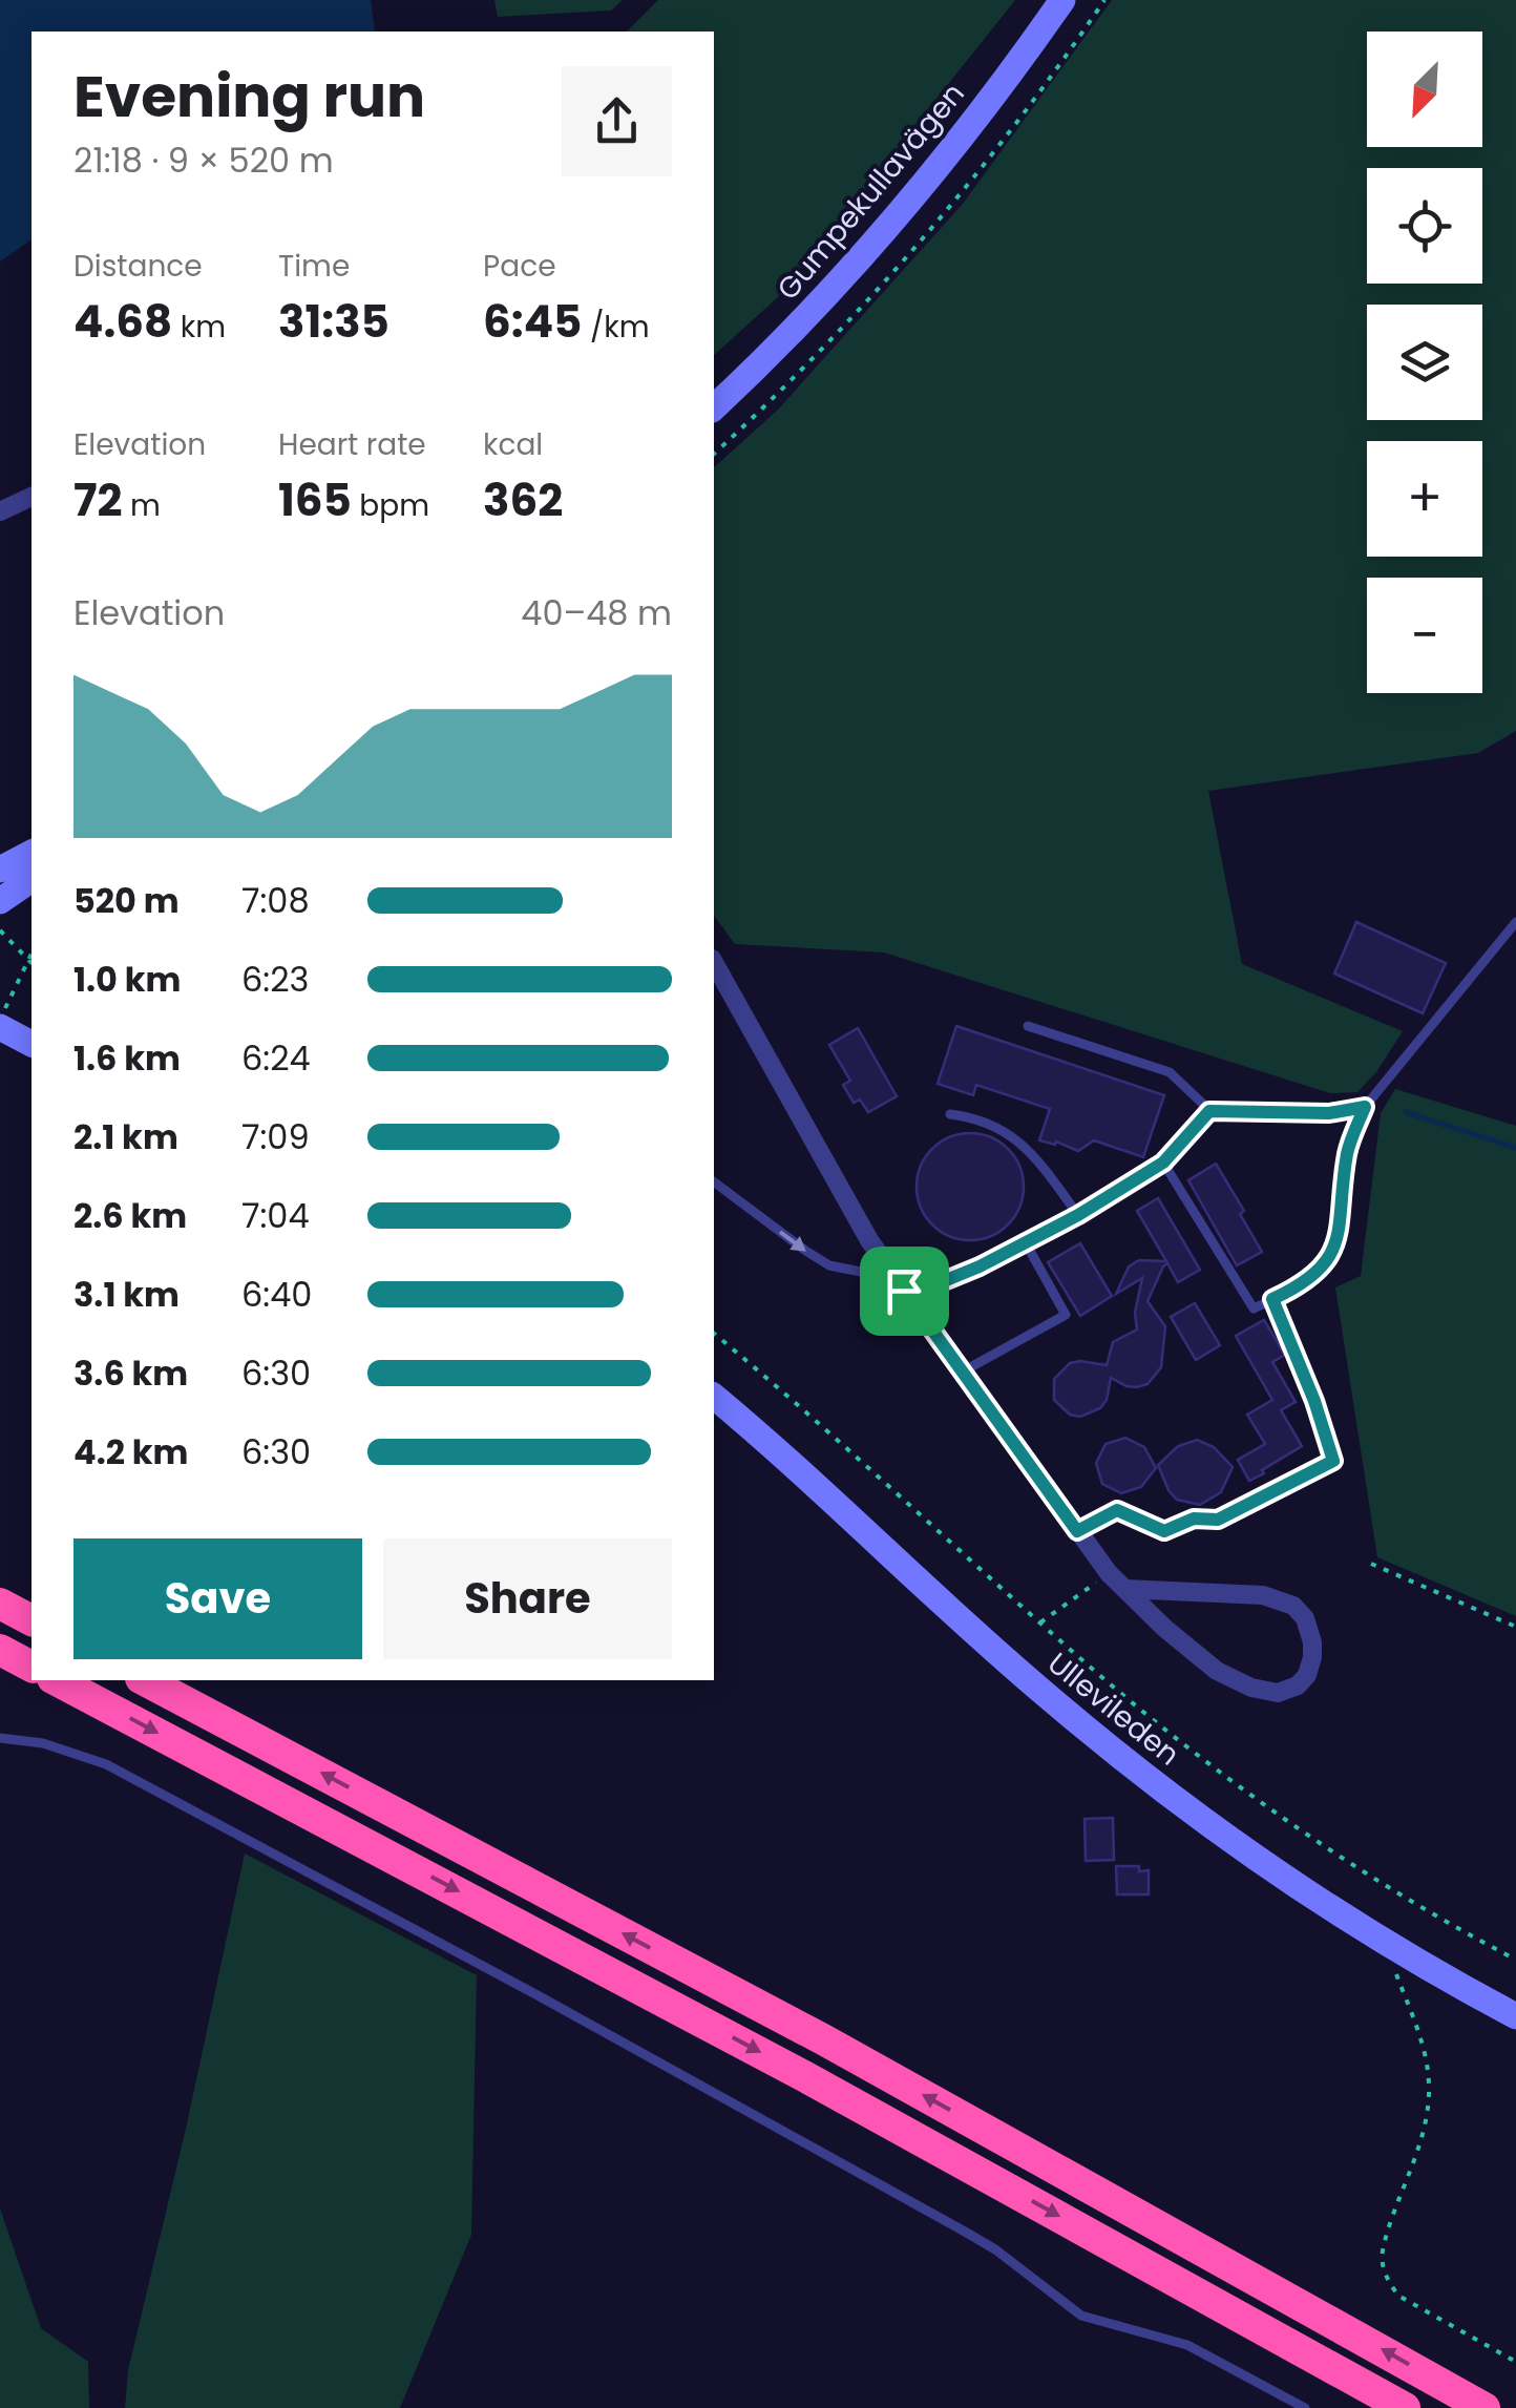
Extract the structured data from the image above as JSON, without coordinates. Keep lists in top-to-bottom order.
{
  "streets": {
    "main road": ["Gumpekullavägen", "Ullevileden"]
  },
  "north": "bottom left",
  "page": {
    "map_buttons": ["+", "−"],
    "heading": ["Evening run", "21:18 · 9 × 520 m"],
    "stats": [
      ["Distance", "4.68 km"],
      ["Time", "31:35"],
      ["Pace", "6:45 /km"],
      ["Elevation", "72 m"],
      ["Heart rate", "165 bpm"],
      ["kcal", "362"]
    ],
    "chart": ["Elevation", "40–48 m"],
    "list": [
      {
        "name": "520 m",
        "note": "7:08"
      },
      {
        "name": "1.0 km",
        "note": "6:23"
      },
      {
        "name": "1.6 km",
        "note": "6:24"
      },
      {
        "name": "2.1 km",
        "note": "7:09"
      },
      {
        "name": "2.6 km",
        "note": "7:04"
      },
      {
        "name": "3.1 km",
        "note": "6:40"
      },
      {
        "name": "3.6 km",
        "note": "6:30"
      },
      {
        "name": "4.2 km",
        "note": "6:30"
      }
    ],
    "buttons": ["Save", "Share"]
  }
}
